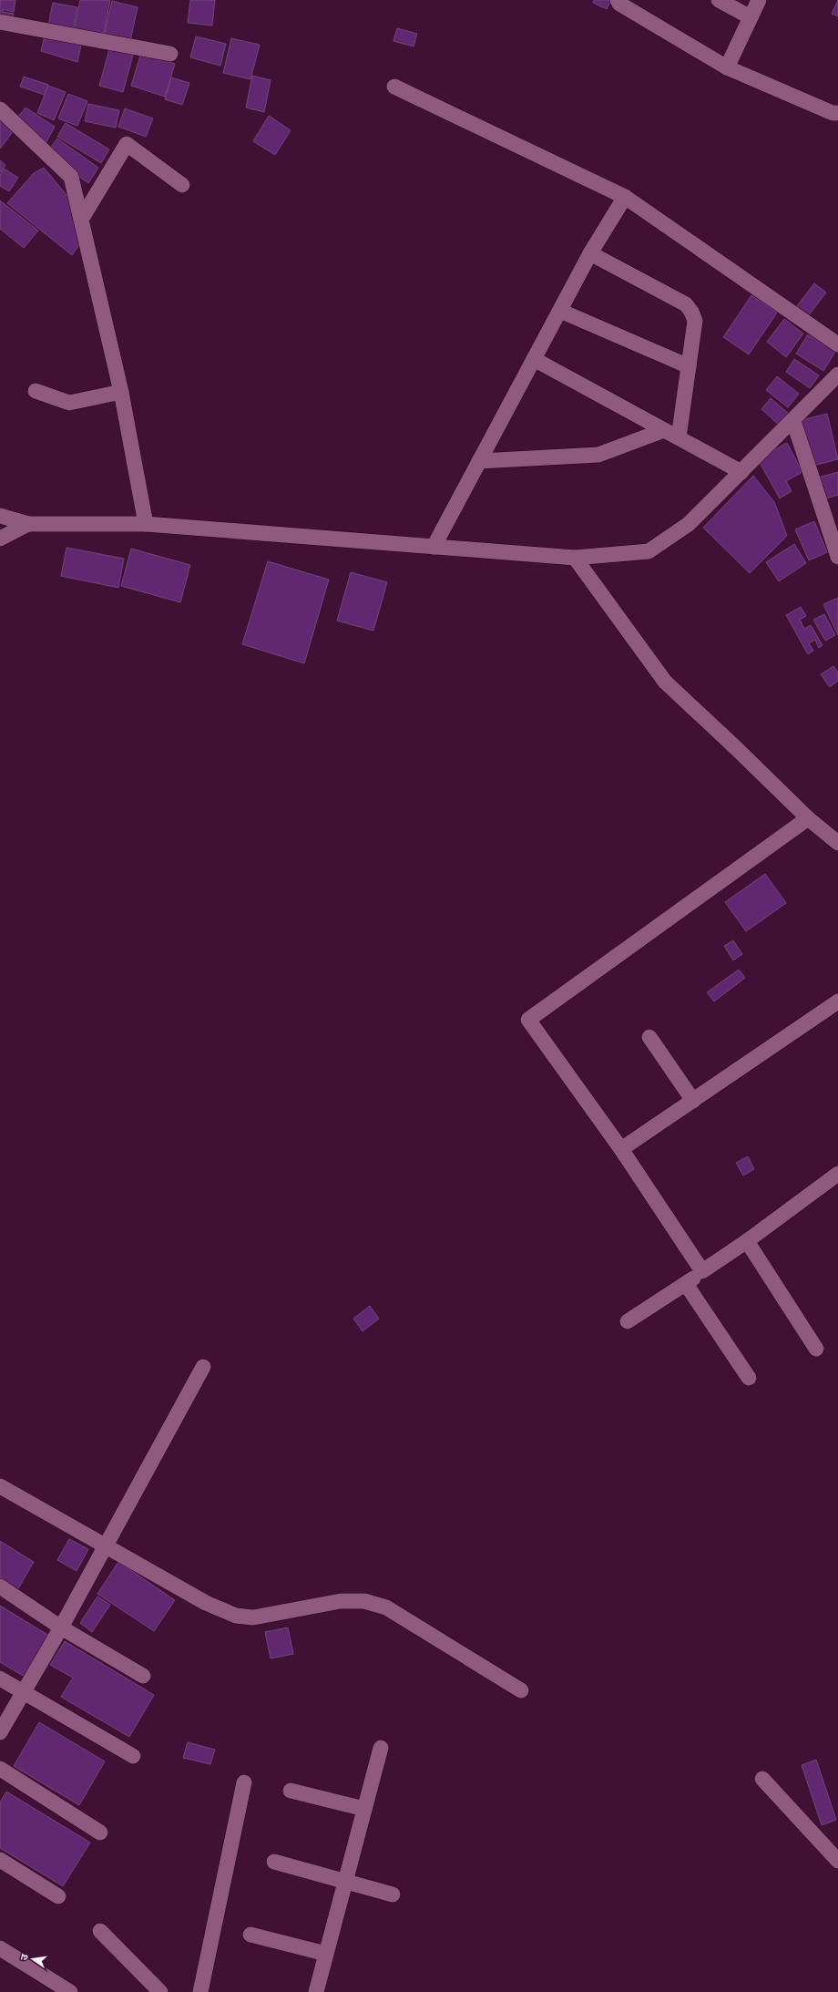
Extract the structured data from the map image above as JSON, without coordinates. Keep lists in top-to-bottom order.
{
  "north": "left"
}
